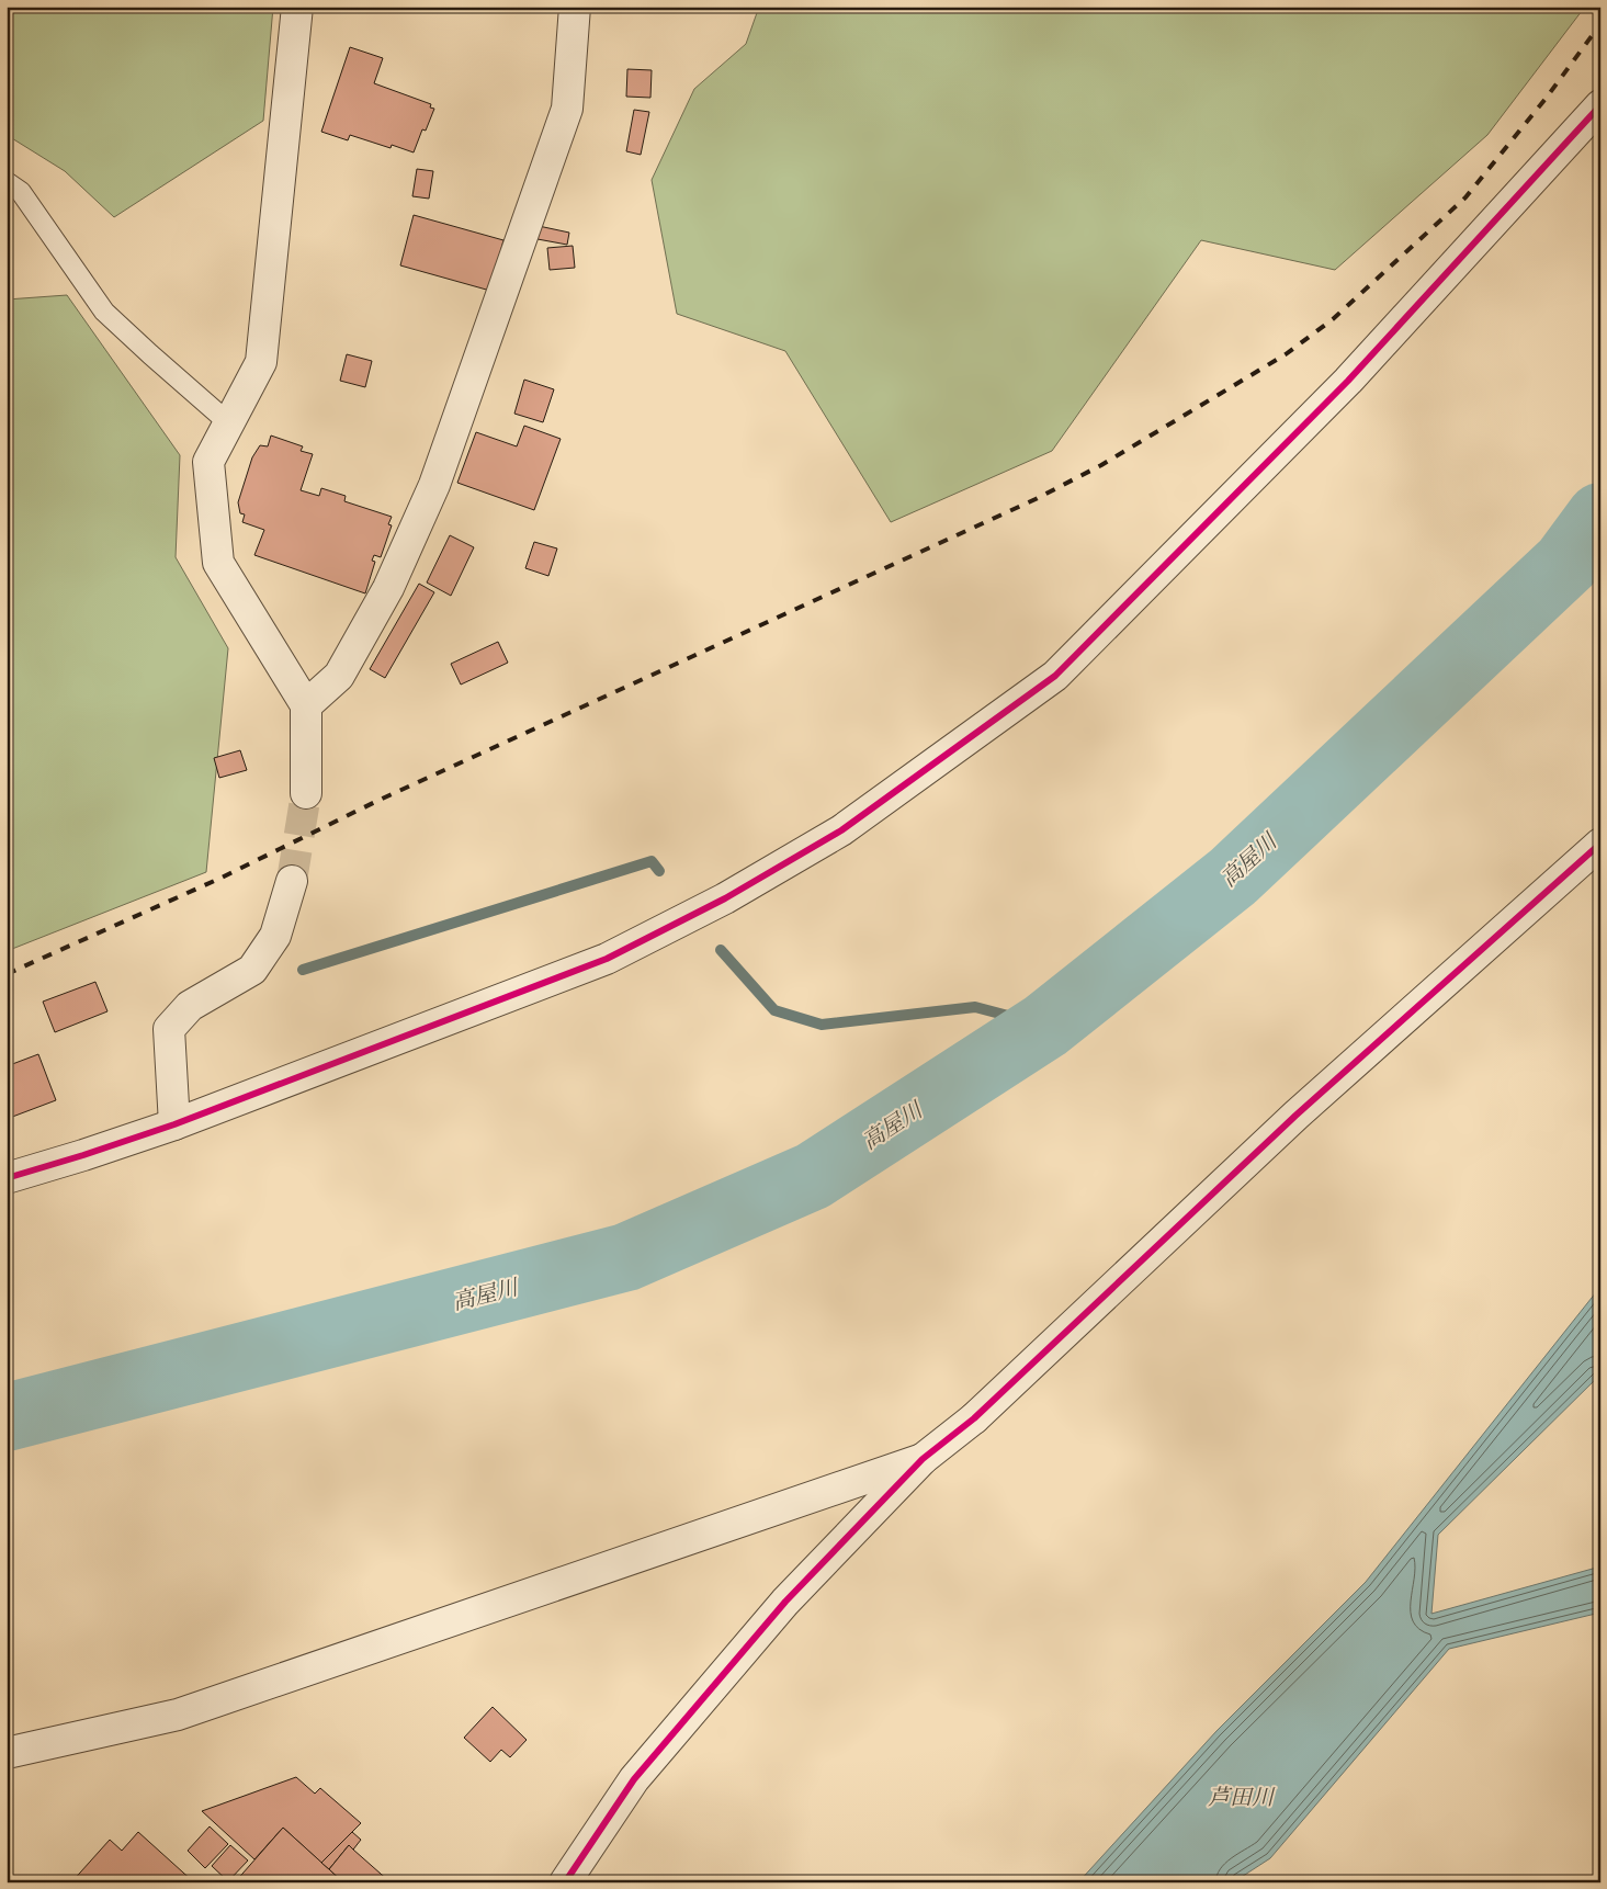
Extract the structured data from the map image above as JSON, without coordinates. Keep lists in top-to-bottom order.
{
  "water": ["高屋川", "芦田川"]
}
